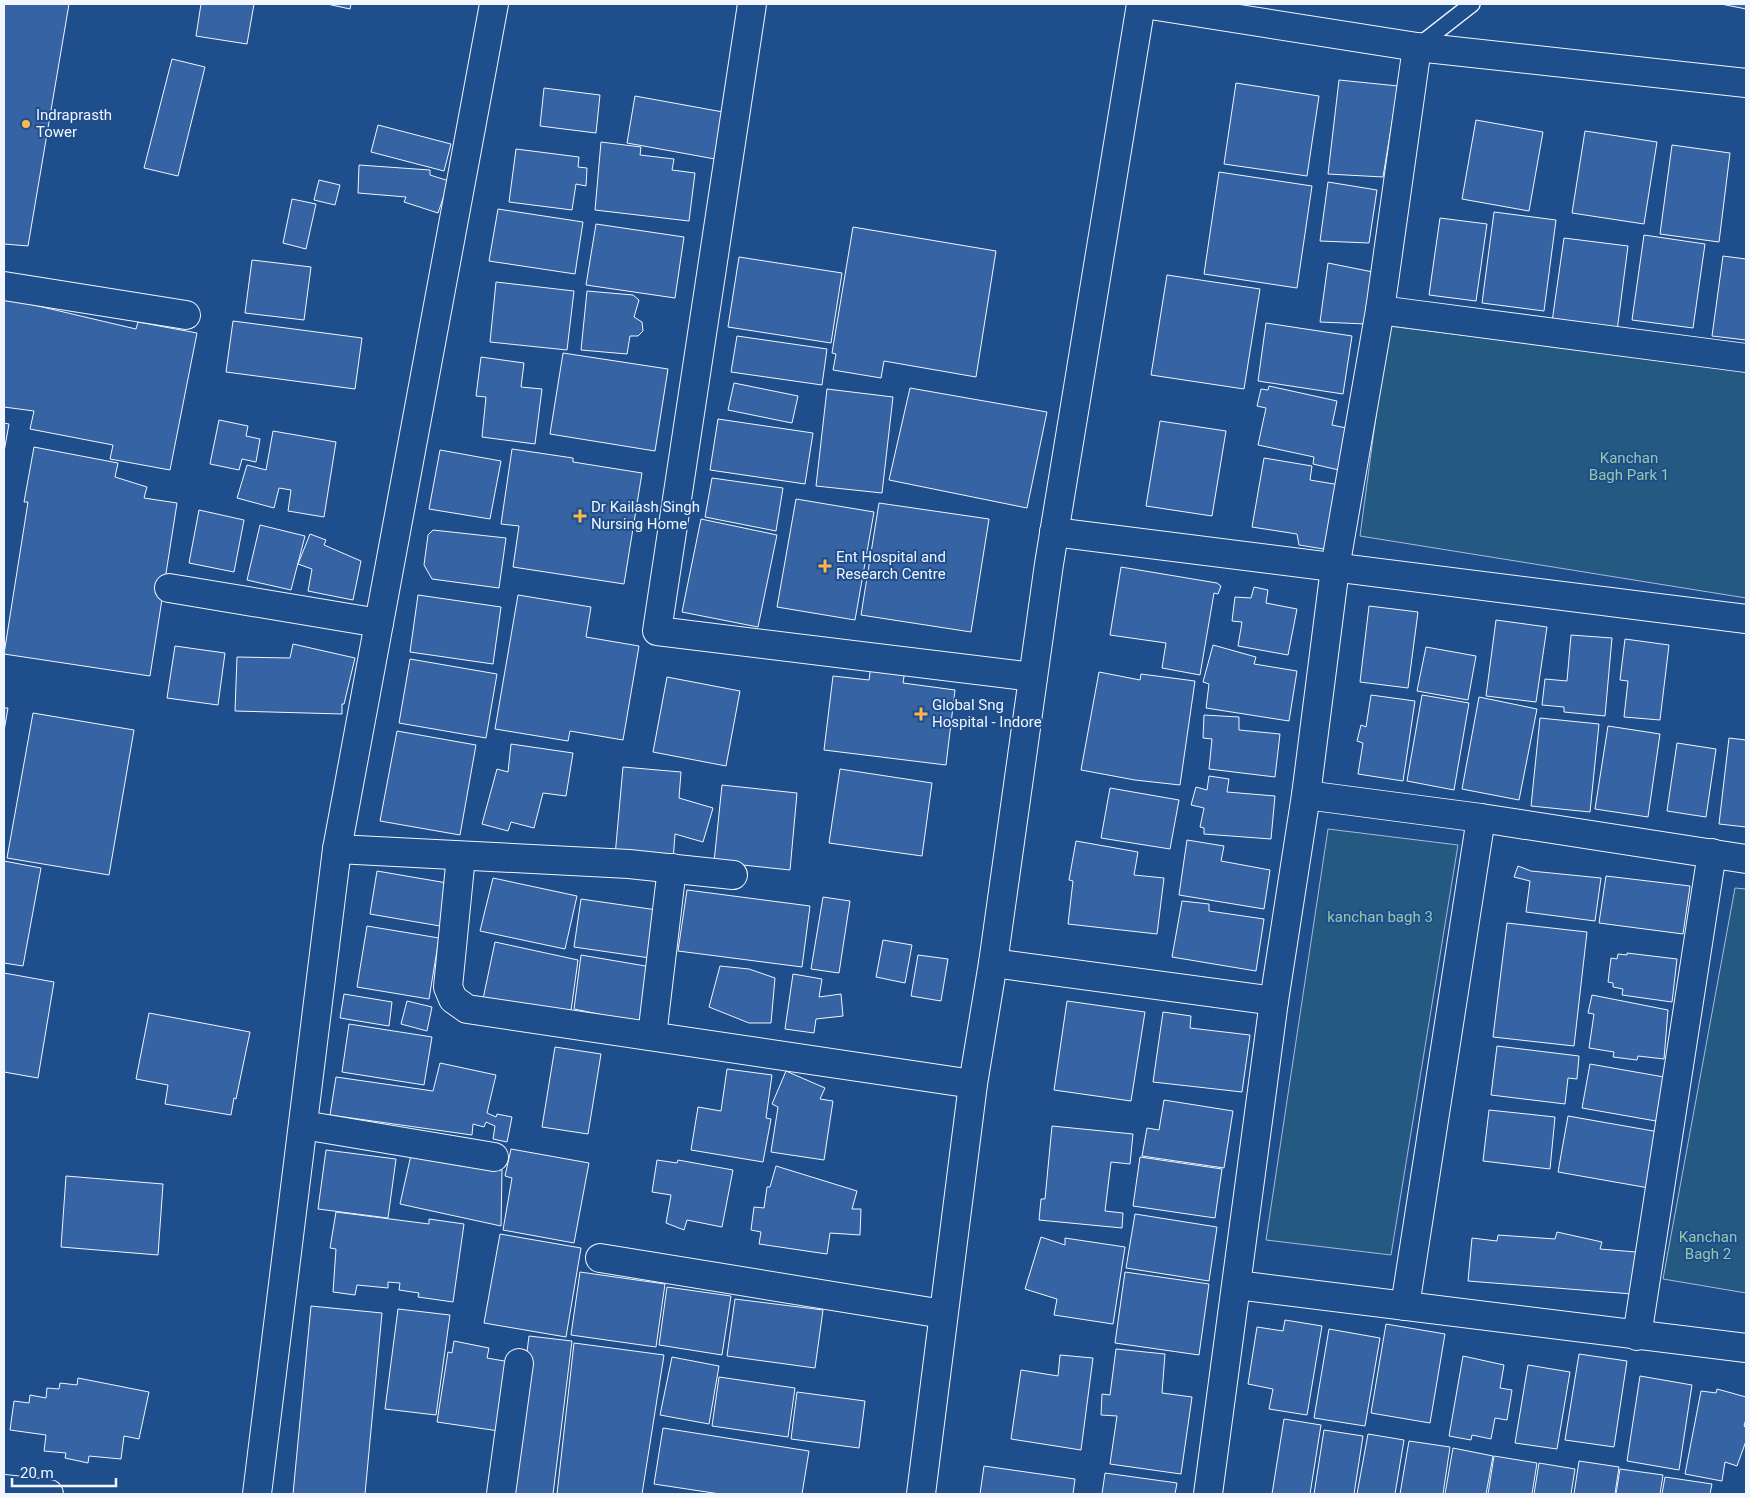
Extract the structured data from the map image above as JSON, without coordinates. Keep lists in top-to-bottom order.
{
  "parks": ["Kanchan Bagh Park 1", "kanchan bagh 3", "Kanchan Bagh 2"],
  "places": {
    "other": ["Indraprasth Tower"],
    "health": ["Dr Kailash Singh Nursing Home", "Ent Hospital and Research Centre", "Global Sng Hospital - Indore"]
  },
  "scale_bar": "20 m"
}
